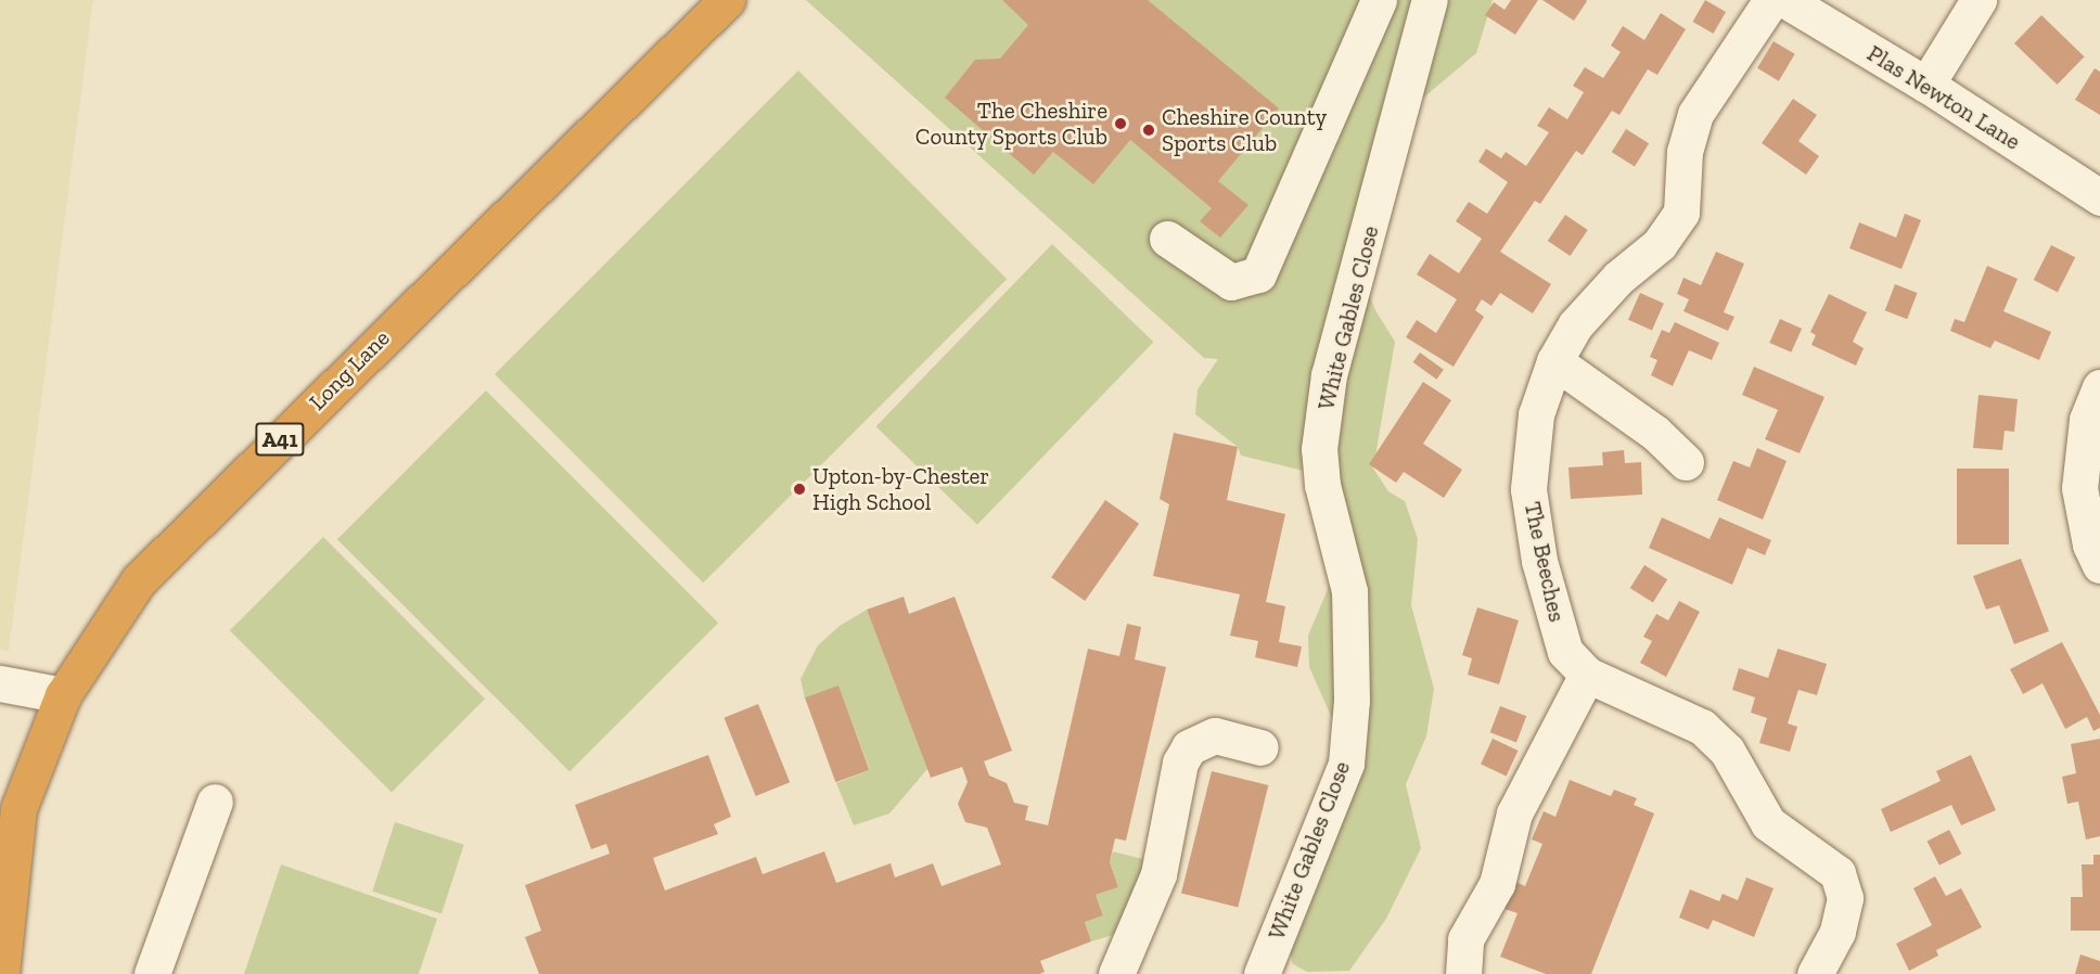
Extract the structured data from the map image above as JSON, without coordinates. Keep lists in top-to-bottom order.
{
  "streets": {
    "highway": ["Long Lane", "A41"],
    "street": ["Plas Newton Lane", "White Gables Close", "The Beeches"]
  },
  "places": ["The Cheshire County Sports Club", "Cheshire County Sports Club", "Upton-by-Chester High School"]
}
